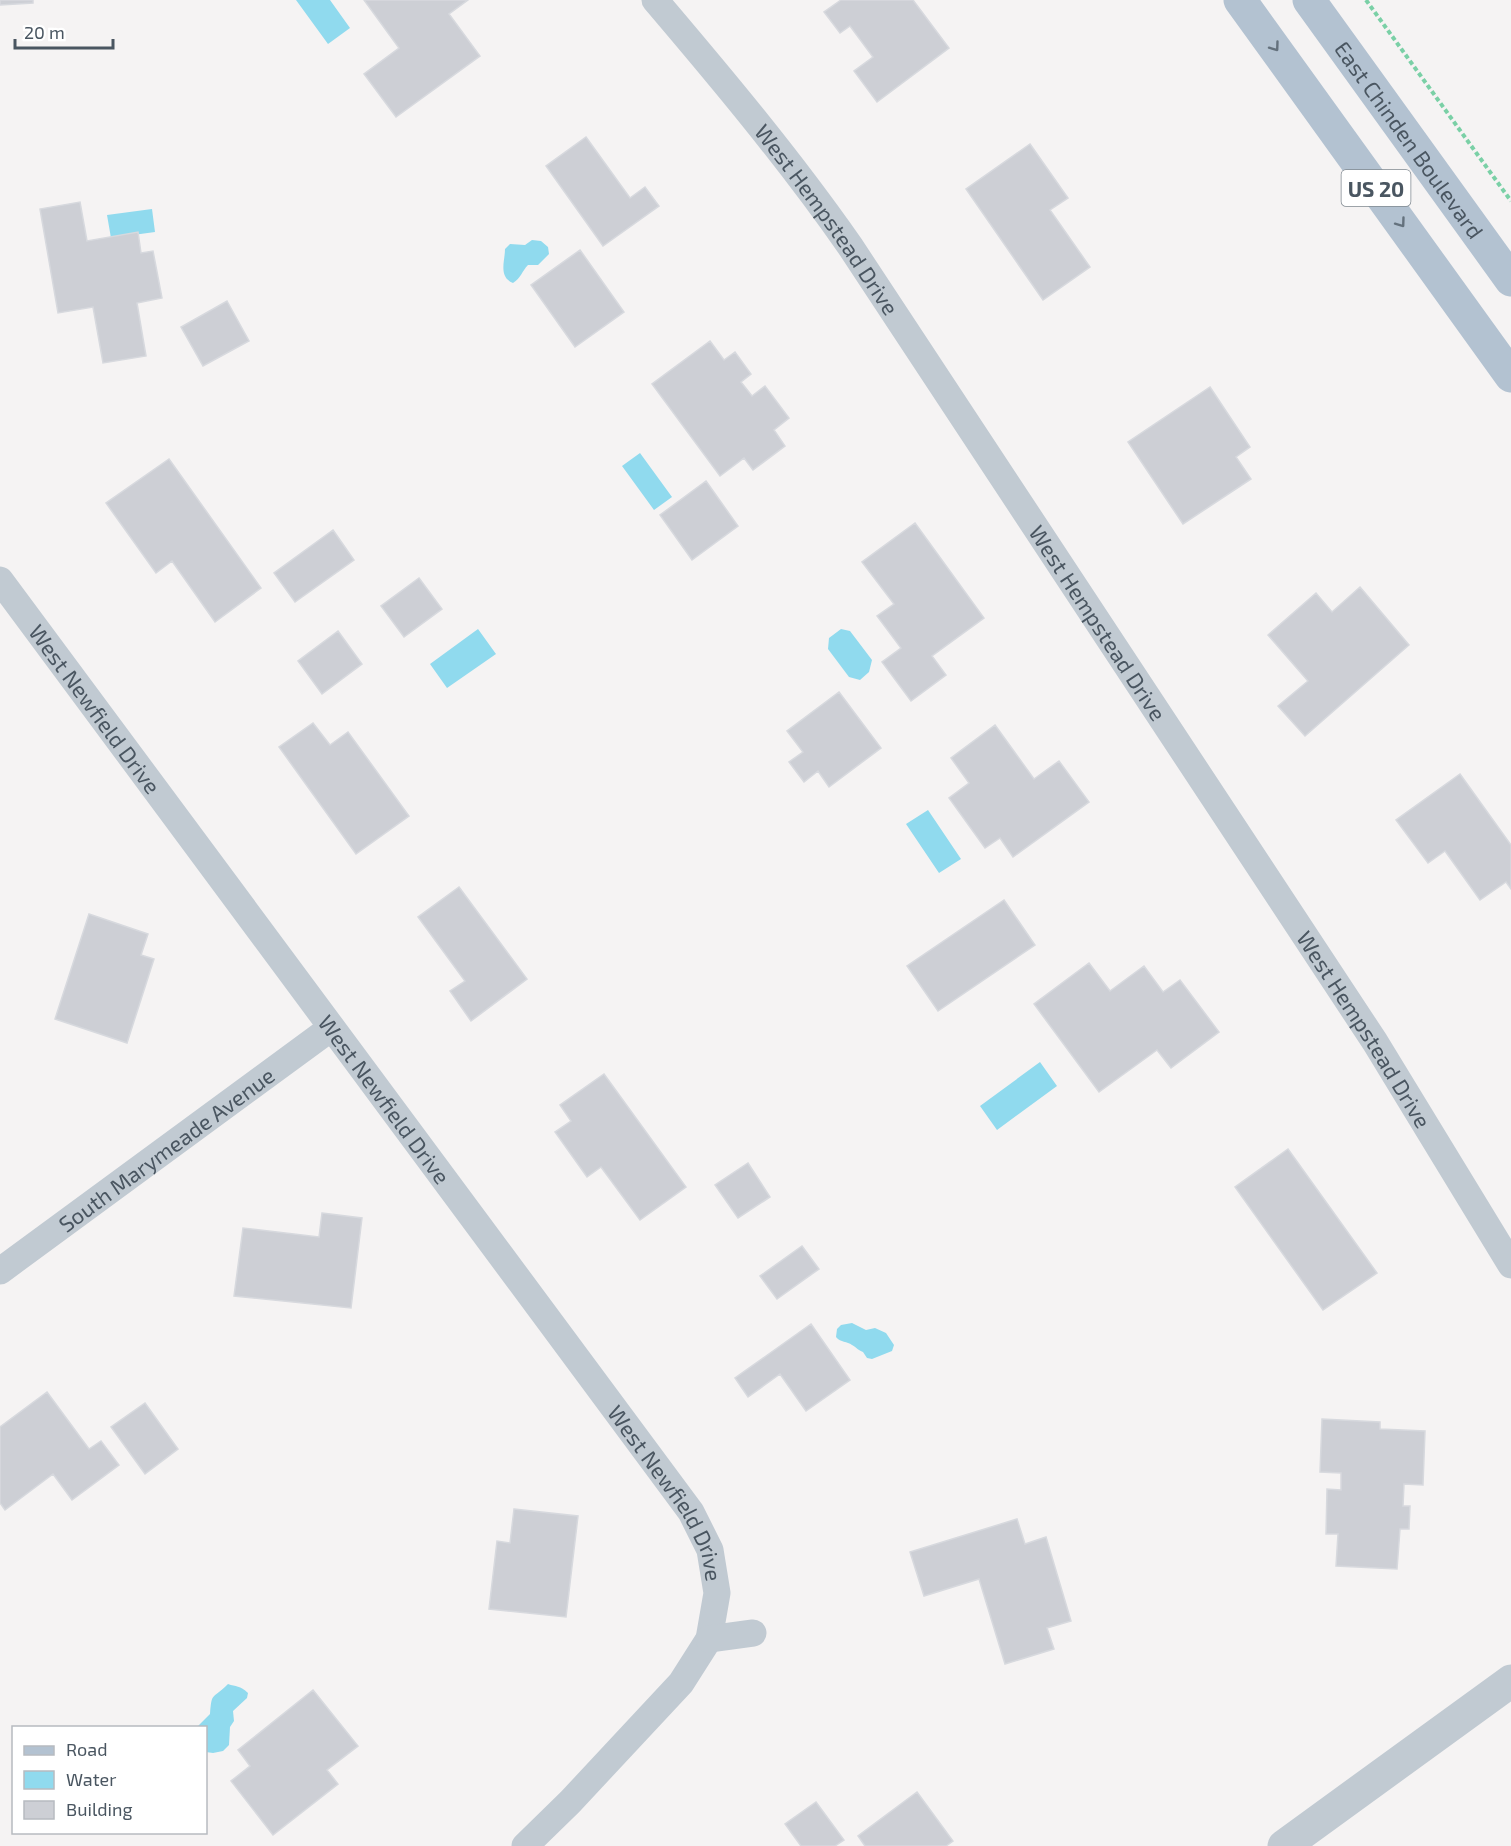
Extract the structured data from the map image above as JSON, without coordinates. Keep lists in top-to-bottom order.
{
  "streets": {
    "main road": ["East Chinden Boulevard", "US 20"],
    "street": ["West Hempstead Drive", "West Newfield Drive", "South Marymeade Avenue"]
  },
  "crossings": [
    ["West Newfield Drive", "South Marymeade Avenue"]
  ],
  "legend": ["Road", "Water", "Building"],
  "scale_bar": "20 m"
}
